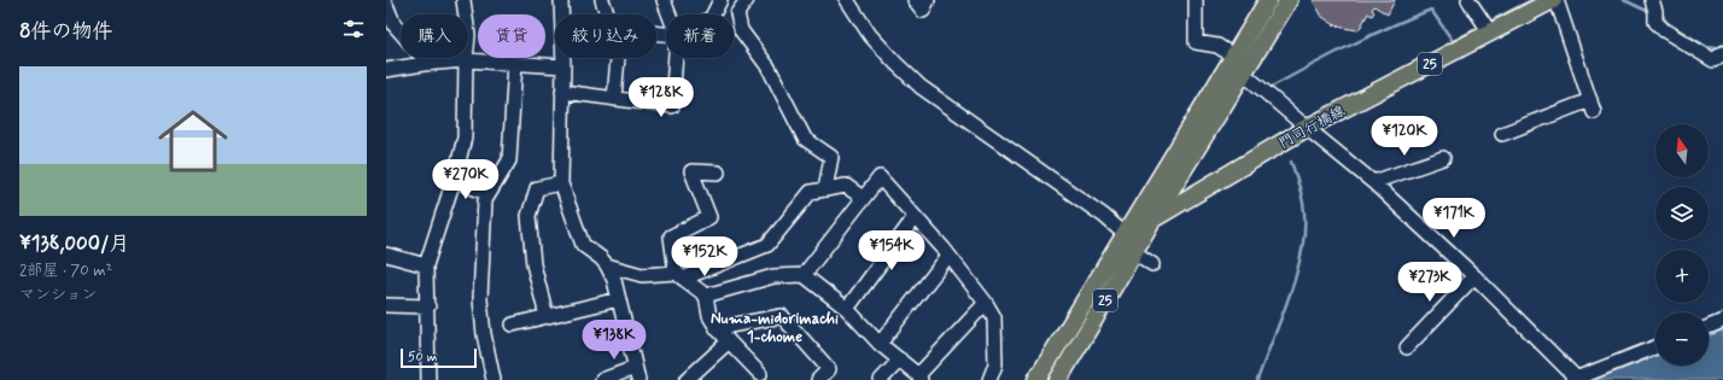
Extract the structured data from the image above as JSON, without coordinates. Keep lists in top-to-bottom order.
{
  "streets": {
    "main road": ["25", "門司行橋線"]
  },
  "districts": ["Numa-midorimachi 1-chome"],
  "scale_bar": "50 m",
  "north": "top",
  "page": {
    "heading": "8件の物件",
    "chip": [
      "購入",
      "賃貸",
      "絞り込み",
      "新着"
    ],
    "list": [
      {
        "name": "¥138,000/月",
        "note": "2部屋 · 70 m² · マンション"
      }
    ],
    "price": [
      "¥128K",
      "¥120K",
      "¥270K",
      "¥171K",
      "¥154K",
      "¥152K",
      "¥273K",
      "¥138K"
    ],
    "map_buttons": ["+", "−"],
    "scale": "50 m"
  }
}
